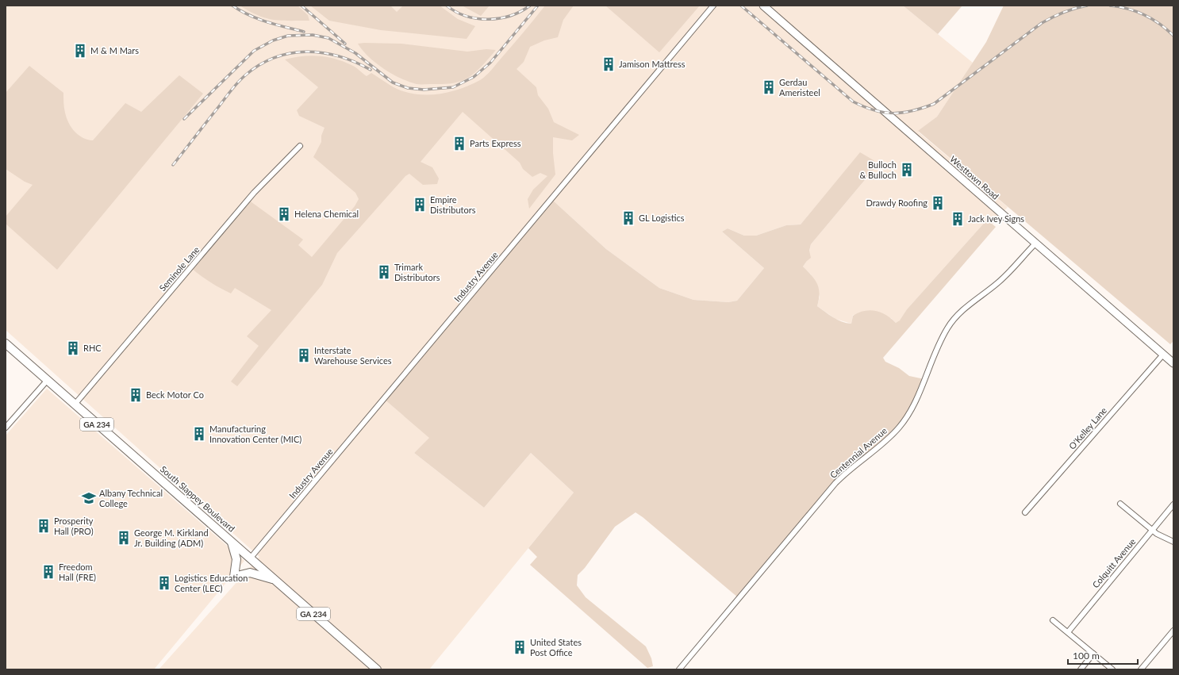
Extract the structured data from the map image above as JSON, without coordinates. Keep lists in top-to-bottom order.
{
  "streets": {
    "main road": ["GA 234", "South Slappey Boulevard"],
    "street": [
      "Westtown Road",
      "Seminole Lane",
      "Industry Avenue",
      "O'Kelley Lane",
      "Centennial Avenue",
      "Colquitt Avenue"
    ]
  },
  "crossings": [
    ["Westtown Road", "O'Kelley Lane"],
    ["Westtown Road", "Centennial Avenue"],
    ["Seminole Lane", "South Slappey Boulevard"],
    ["Industry Avenue", "South Slappey Boulevard"]
  ],
  "places": {
    "building": [
      "M & M Mars",
      "Jamison Mattress",
      "Gerdau Ameristeel",
      "Parts Express",
      "Bulloch & Bulloch",
      "Drawdy Roofing",
      "Empire Distributors",
      "Helena Chemical",
      "GL Logistics",
      "Jack Ivey Signs",
      "Trimark Distributors",
      "RHC",
      "Interstate Warehouse Services",
      "Beck Motor Co",
      "Manufacturing Innovation Center (MIC)",
      "Prosperity Hall (PRO)",
      "George M. Kirkland Jr. Building (ADM)",
      "Freedom Hall (FRE)",
      "Logistics Education Center (LEC)",
      "United States Post Office"
    ],
    "school or university": ["Albany Technical College"]
  },
  "scale_bar": "100 m"
}
